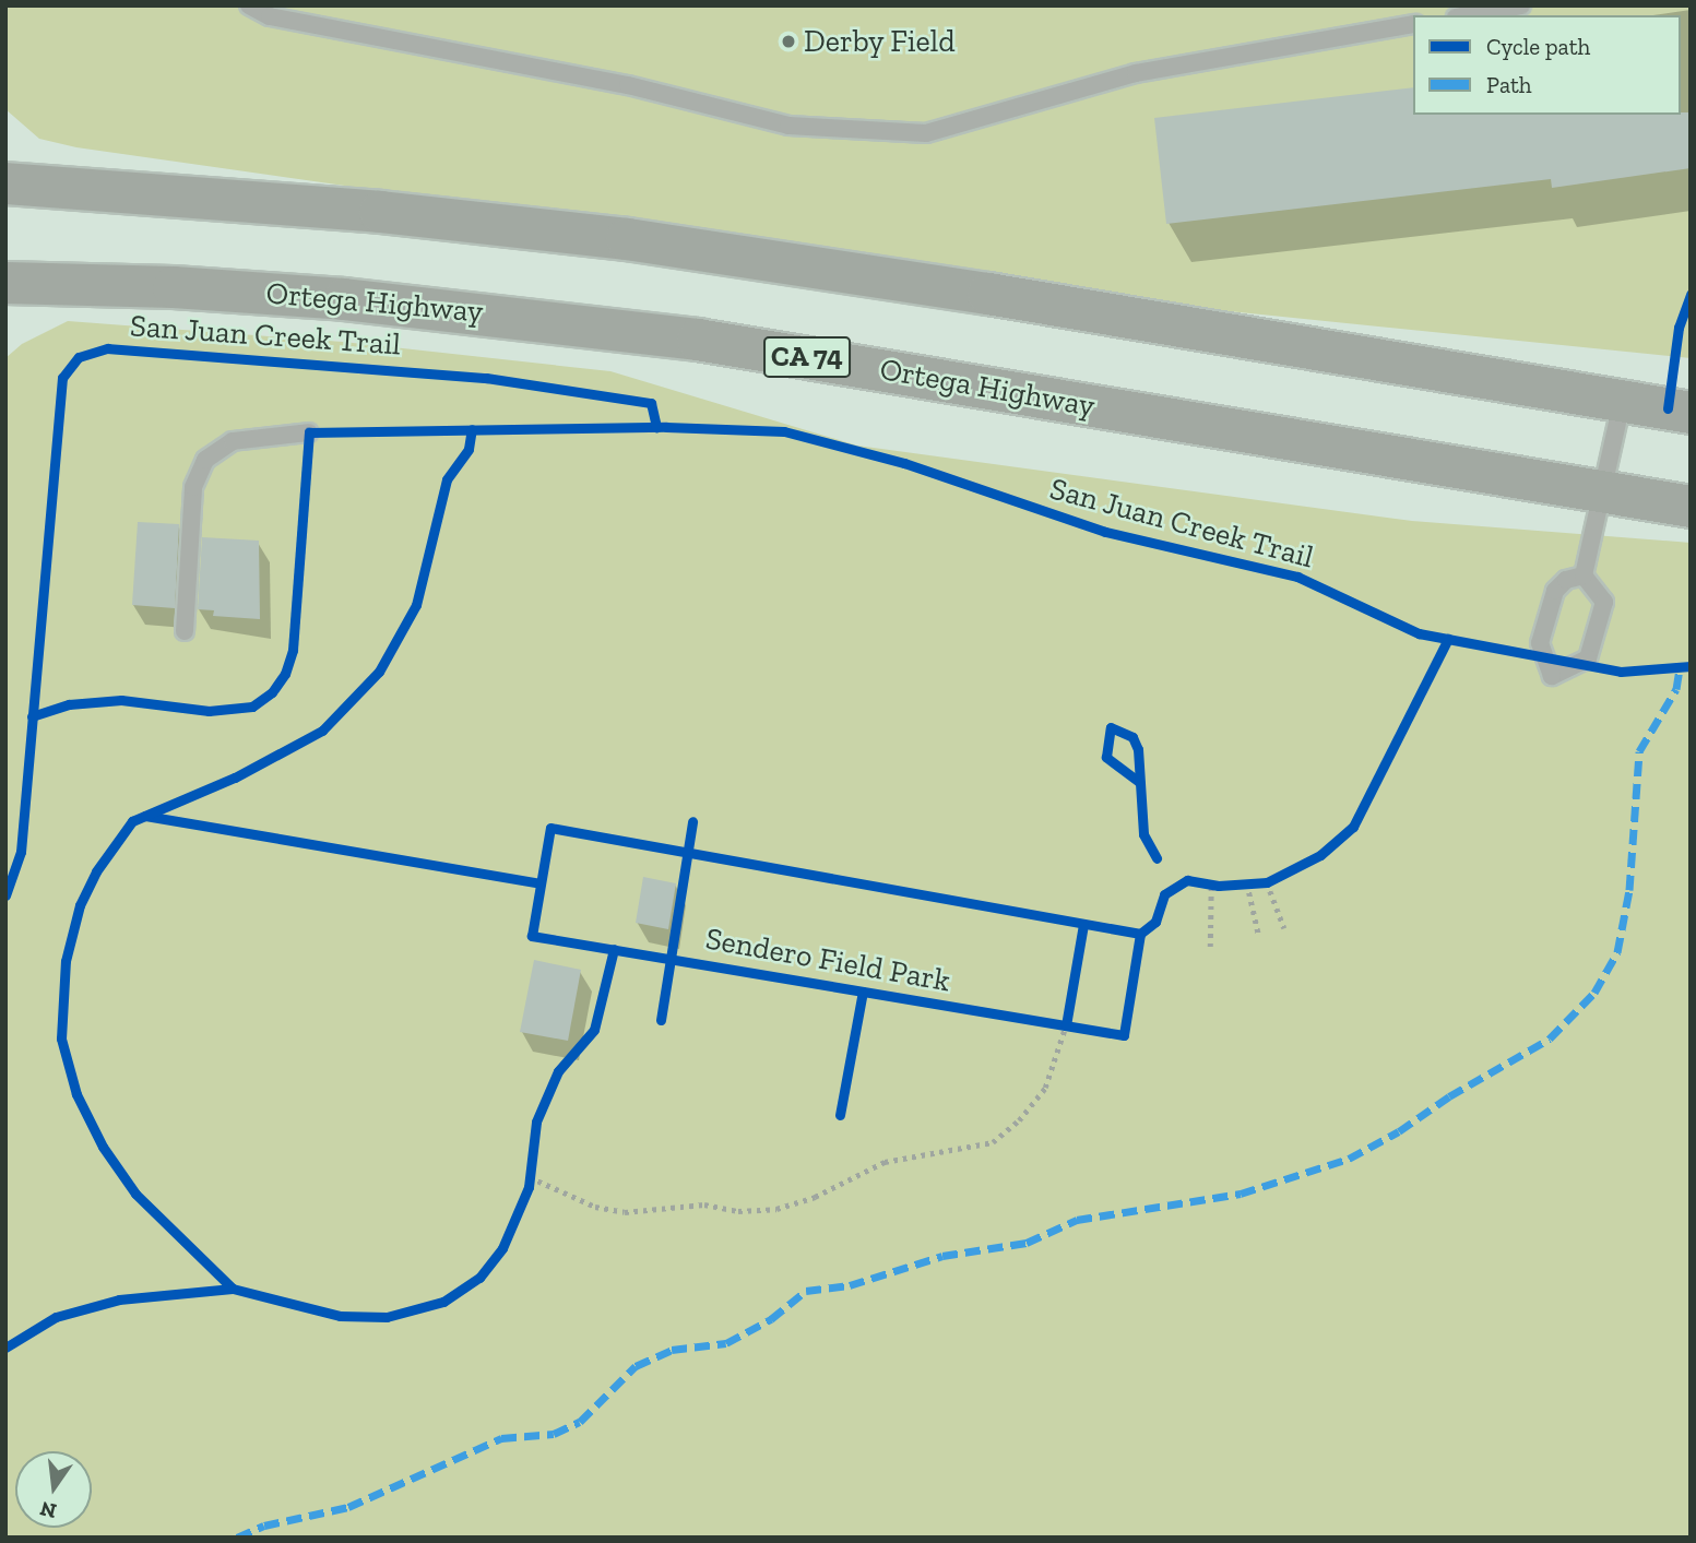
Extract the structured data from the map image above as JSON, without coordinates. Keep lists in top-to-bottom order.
{
  "streets": {
    "main road": ["Ortega Highway", "CA 74"],
    "cycle path": ["San Juan Creek Trail", "Sendero Field Park"]
  },
  "places": ["Derby Field"],
  "legend": ["Cycle path", "Path"],
  "north": "bottom"
}
